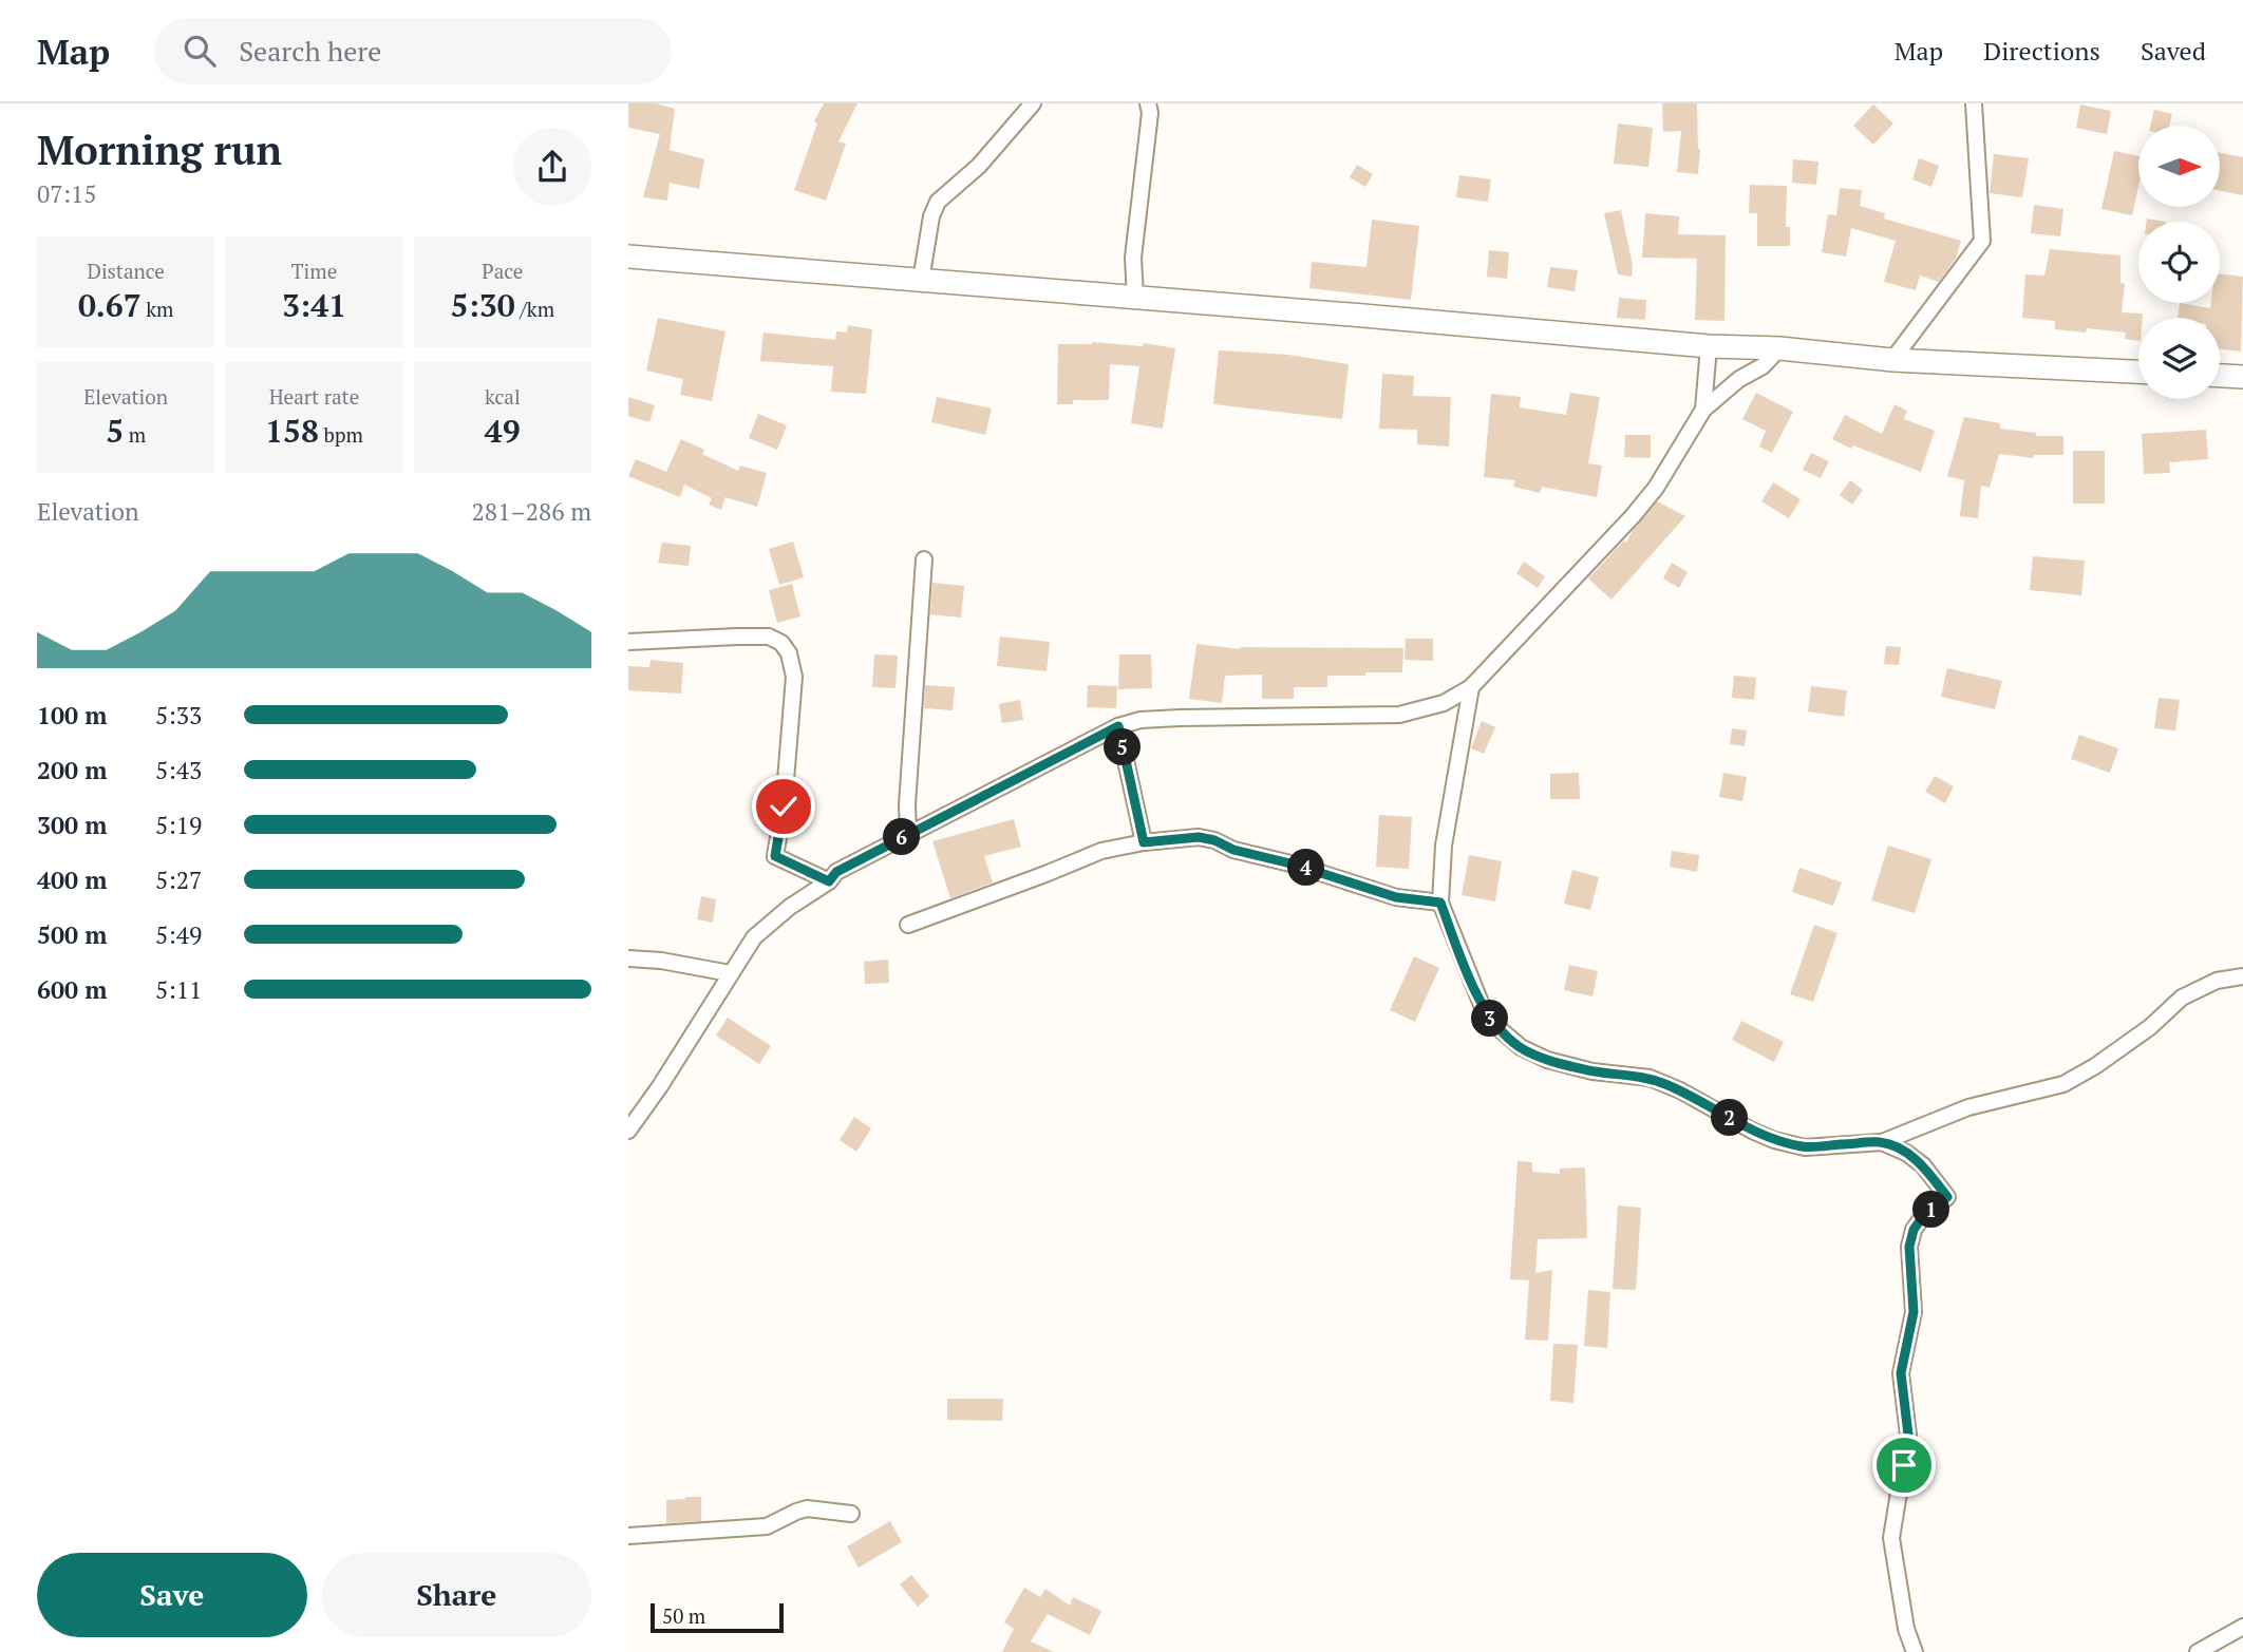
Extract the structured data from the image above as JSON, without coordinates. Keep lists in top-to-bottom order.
{
  "scale_bar": "50 m",
  "north": "right",
  "page": {
    "header": "Map",
    "search": "Search here",
    "nav": ["Map", "Directions", "Saved"],
    "heading": ["Morning run", "07:15"],
    "stats": [
      ["Distance", "0.67 km"],
      ["Time", "3:41"],
      ["Pace", "5:30 /km"],
      ["Elevation", "5 m"],
      ["Heart rate", "158 bpm"],
      ["kcal", "49"]
    ],
    "chart": ["Elevation", "281–286 m"],
    "list": [
      {
        "name": "100 m",
        "note": "5:33"
      },
      {
        "name": "200 m",
        "note": "5:43"
      },
      {
        "name": "300 m",
        "note": "5:19"
      },
      {
        "name": "400 m",
        "note": "5:27"
      },
      {
        "name": "500 m",
        "note": "5:49"
      },
      {
        "name": "600 m",
        "note": "5:11"
      }
    ],
    "pins": [
      "5",
      "6",
      "4",
      "3",
      "2",
      "1"
    ],
    "buttons": ["Save", "Share"],
    "scale": "50 m"
  }
}
